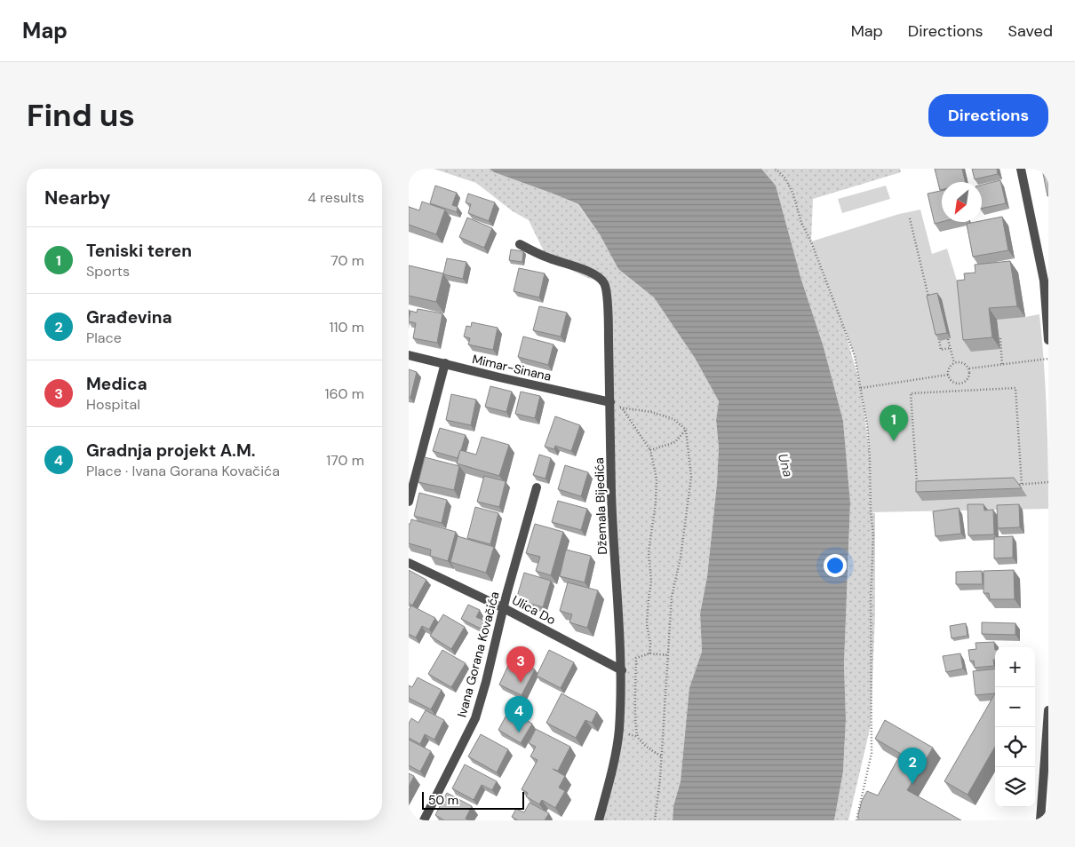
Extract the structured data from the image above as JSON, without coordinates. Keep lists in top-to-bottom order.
{
  "streets": {
    "street": [
      "Mimar-Sinana",
      "Džemala Bijedića",
      "Ulica Do",
      "Ivana Gorana Kovačića"
    ]
  },
  "crossings": [
    ["Mimar-Sinana", "Džemala Bijedića"],
    ["Džemala Bijedića", "Ulica Do"],
    ["Ulica Do", "Ivana Gorana Kovačića"]
  ],
  "water": ["Una"],
  "scale_bar": "50 m",
  "north": "bottom left",
  "page": {
    "header": "Map",
    "nav": ["Map", "Directions", "Saved"],
    "buttons": "Directions",
    "title": "Find us",
    "heading": ["Nearby", "4 results"],
    "list": [
      {
        "mark": "1",
        "name": "Teniski teren",
        "note": "Sports",
        "value": "70 m"
      },
      {
        "mark": "2",
        "name": "Građevina",
        "note": "Place",
        "value": "110 m"
      },
      {
        "mark": "3",
        "name": "Medica",
        "note": "Hospital",
        "value": "160 m"
      },
      {
        "mark": "4",
        "name": "Gradnja projekt A.M.",
        "note": "Place · Ivana Gorana Kovačića",
        "value": "170 m"
      }
    ],
    "pins": [
      "1",
      "3",
      "4",
      "2"
    ],
    "map_buttons": ["+", "−"],
    "scale": "50 m"
  }
}
